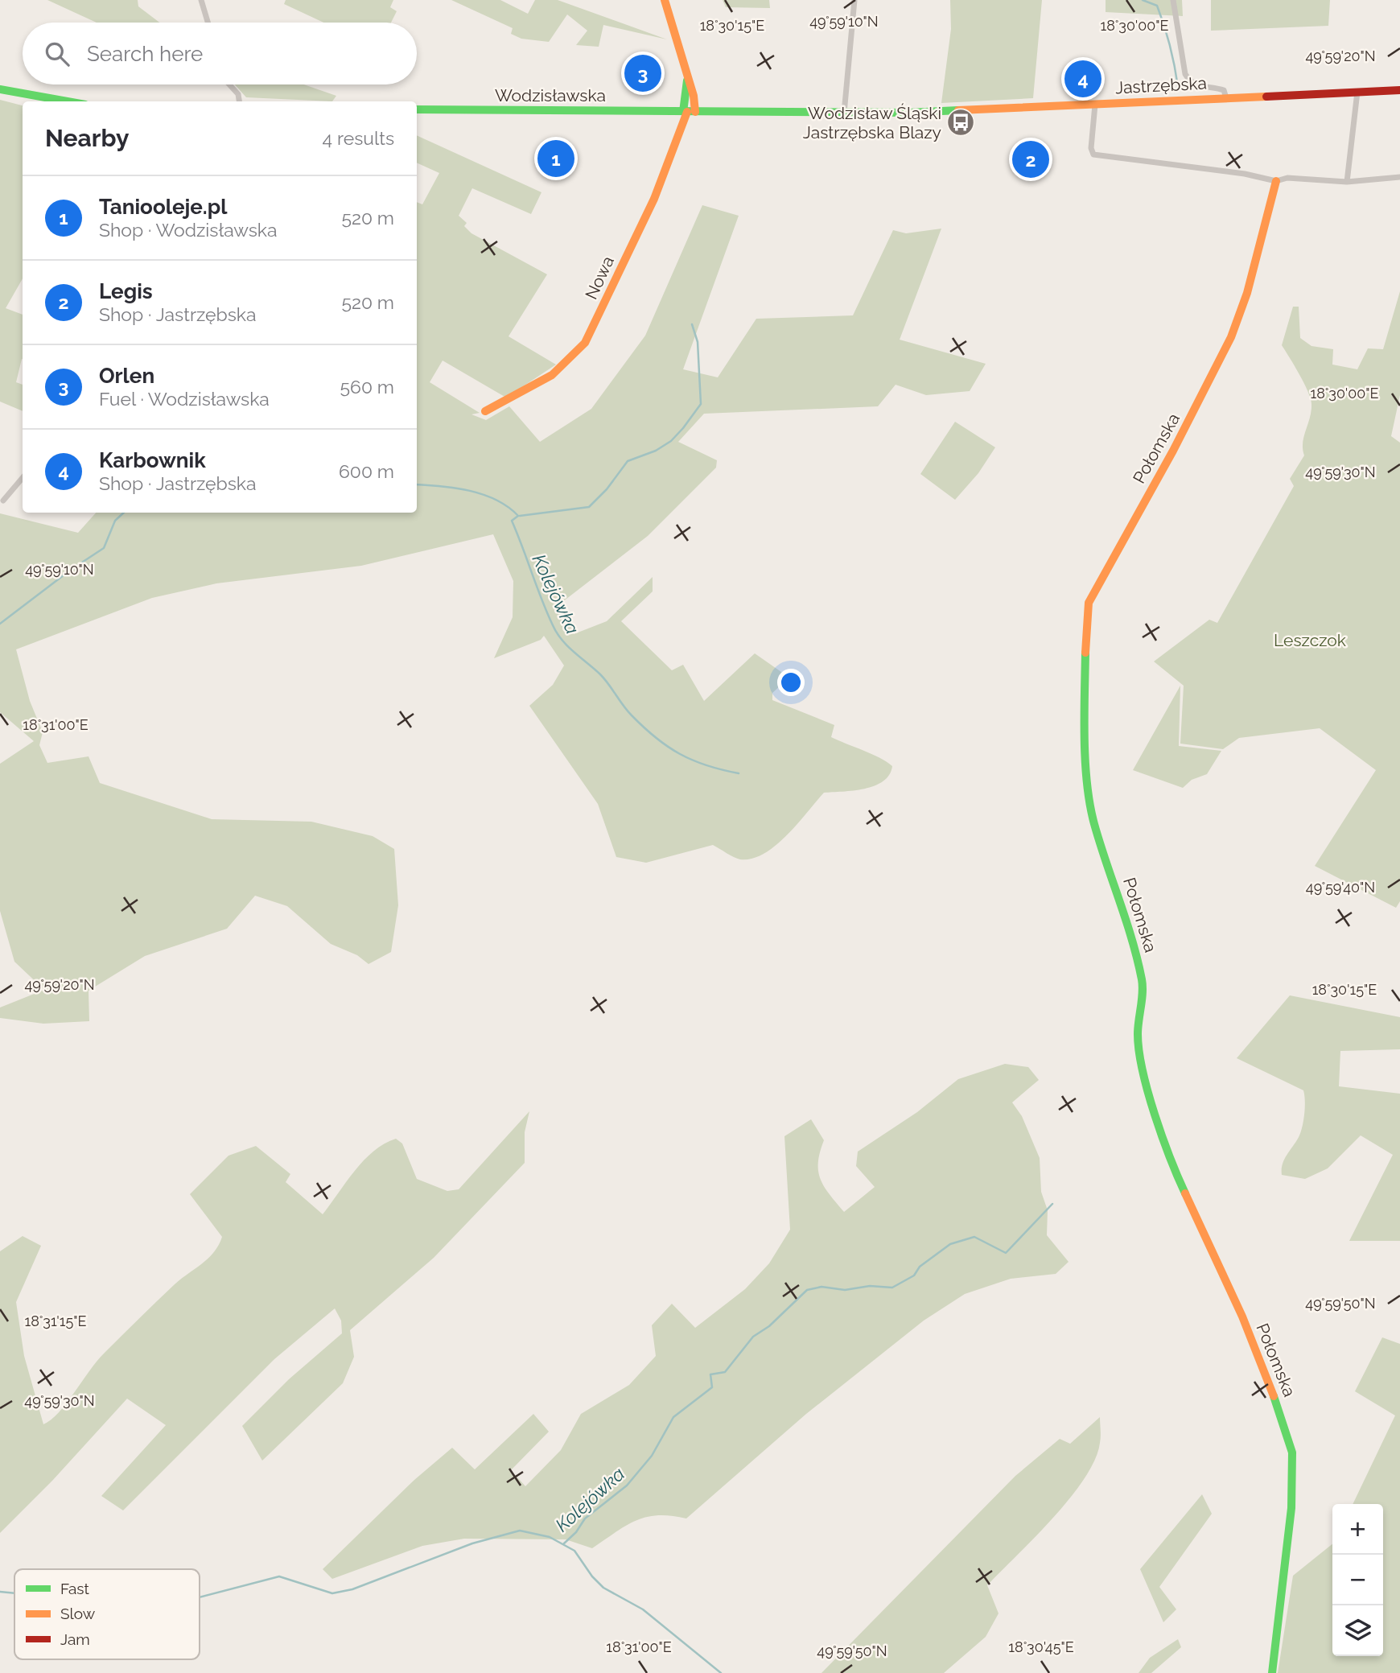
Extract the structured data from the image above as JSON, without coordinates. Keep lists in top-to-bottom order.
{
  "streets": {
    "street": [
      "Jastrzębska",
      "Wodzisławska",
      "Nowa",
      "Połomska"
    ]
  },
  "crossings": [
    ["Jastrzębska", "Wodzisławska"],
    ["Jastrzębska", "Nowa"],
    ["Wodzisławska", "Nowa"]
  ],
  "water": ["Kolejówka"],
  "parks": ["Leszczok"],
  "places": {
    "bus stop": ["Wodzisław Śląski Jastrzębska Blazy"]
  },
  "legend": ["Fast", "Slow", "Jam"],
  "page": {
    "search": "Search here",
    "pins": [
      "3",
      "4",
      "1",
      "2"
    ],
    "heading": ["Nearby", "4 results"],
    "list": [
      {
        "mark": "1",
        "name": "Taniooleje.pl",
        "note": "Shop · Wodzisławska",
        "value": "520 m"
      },
      {
        "mark": "2",
        "name": "Legis",
        "note": "Shop · Jastrzębska",
        "value": "520 m"
      },
      {
        "mark": "3",
        "name": "Orlen",
        "note": "Fuel · Wodzisławska",
        "value": "560 m"
      },
      {
        "mark": "4",
        "name": "Karbownik",
        "note": "Shop · Jastrzębska",
        "value": "600 m"
      }
    ],
    "map_buttons": ["+", "−"]
  },
  "coordinates": [
    "49°59'10\"N",
    "18°30'15\"E",
    "18°30'00\"E",
    "49°59'20\"N",
    "49°59'30\"N",
    "18°31'00\"E",
    "49°59'40\"N",
    "49°59'50\"N",
    "18°31'15\"E",
    "18°30'45\"E"
  ]
}
